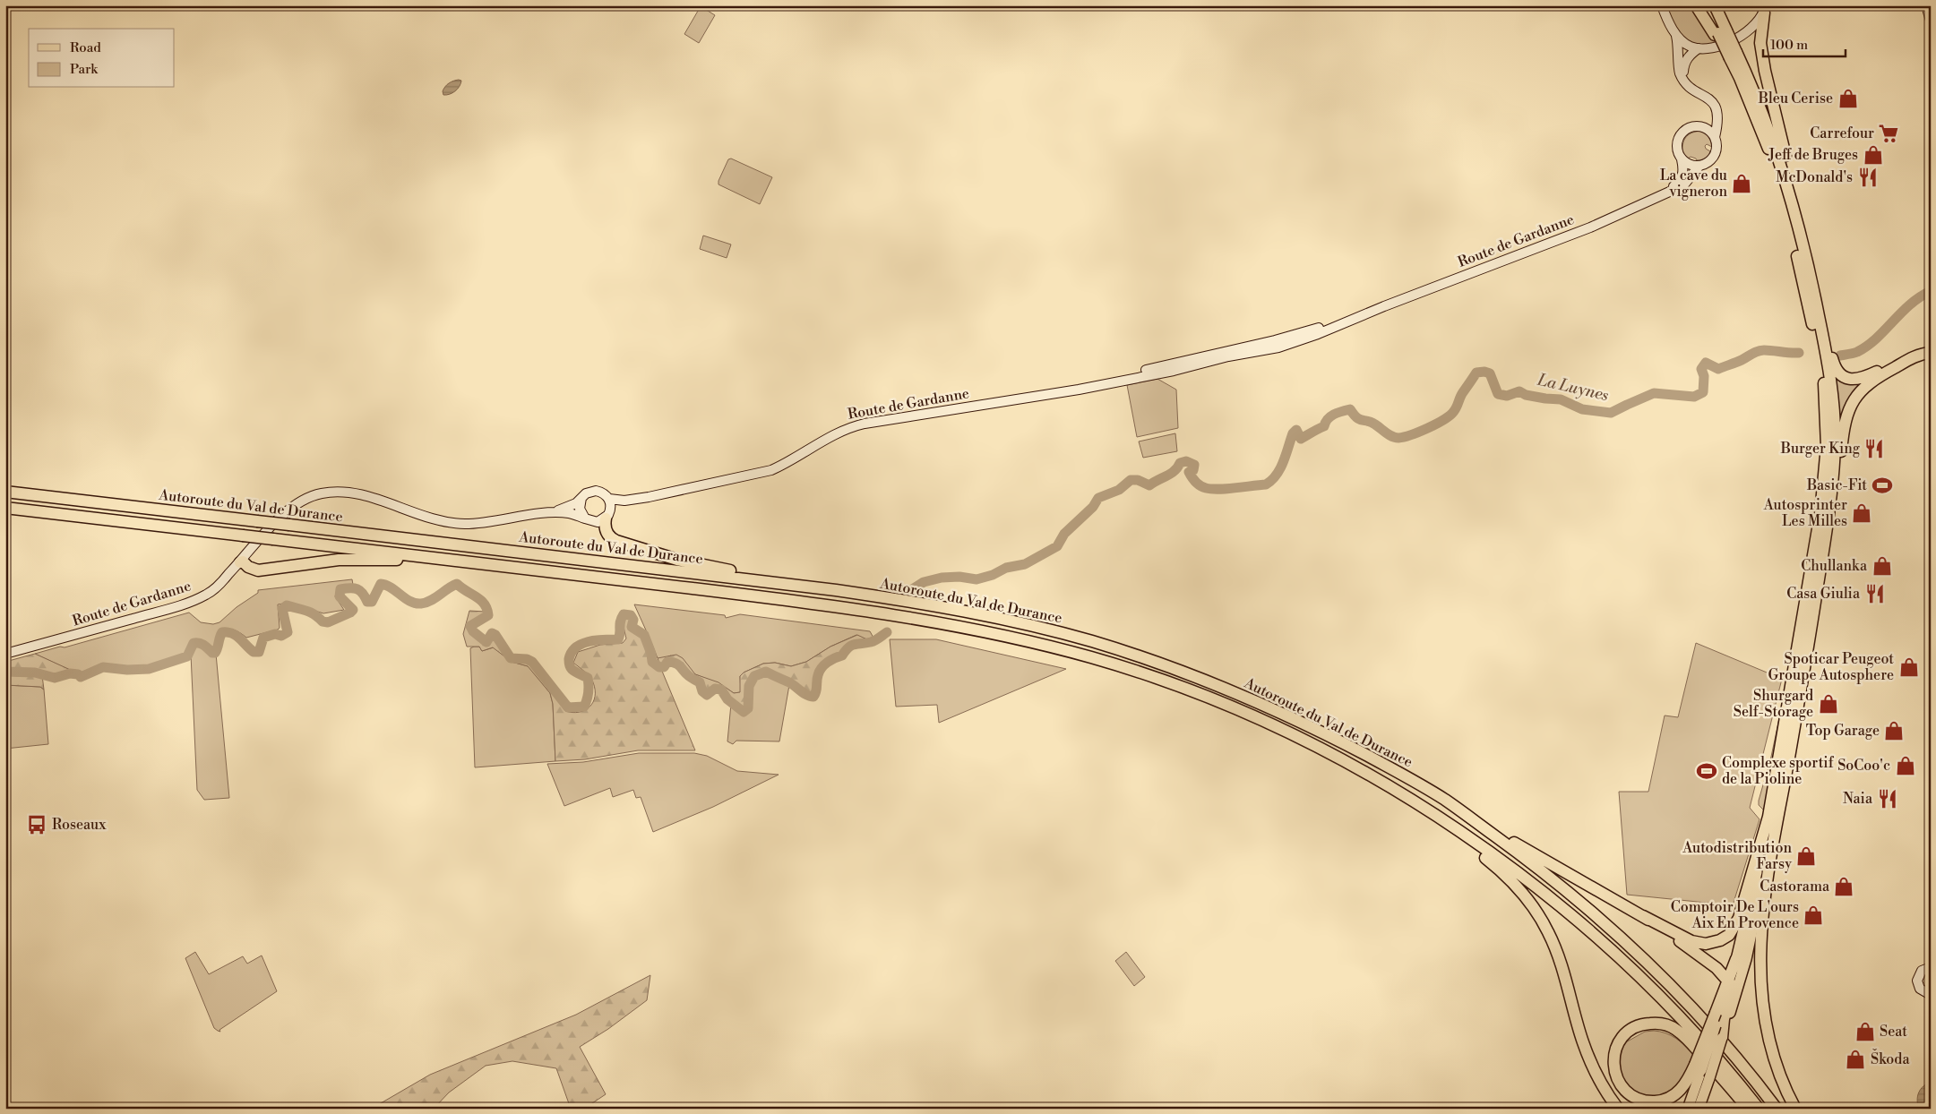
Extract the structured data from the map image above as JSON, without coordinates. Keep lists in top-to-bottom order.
{
  "streets": {
    "highway": ["Autoroute du Val de Durance"],
    "main road": ["Route de Gardanne"]
  },
  "water": ["La Luynes"],
  "places": {
    "shop": [
      "Bleu Cerise",
      "Jeff de Bruges",
      "La cave du vigneron",
      "Autosprinter Les Milles",
      "Chullanka",
      "Spoticar Peugeot Groupe Autosphere",
      "Shurgard Self-Storage",
      "Top Garage",
      "SoCoo'c",
      "Autodistribution Farsy",
      "Castorama",
      "Comptoir De L'ours Aix En Provence",
      "Seat",
      "Škoda"
    ],
    "supermarket": ["Carrefour"],
    "restaurant": [
      "McDonald's",
      "Burger King",
      "Casa Giulia",
      "Naia"
    ],
    "sports": ["Basic-Fit", "Complexe sportif de la Pioline"],
    "bus stop": ["Roseaux"]
  },
  "legend": ["Road", "Park"],
  "scale_bar": "100 m"
}
